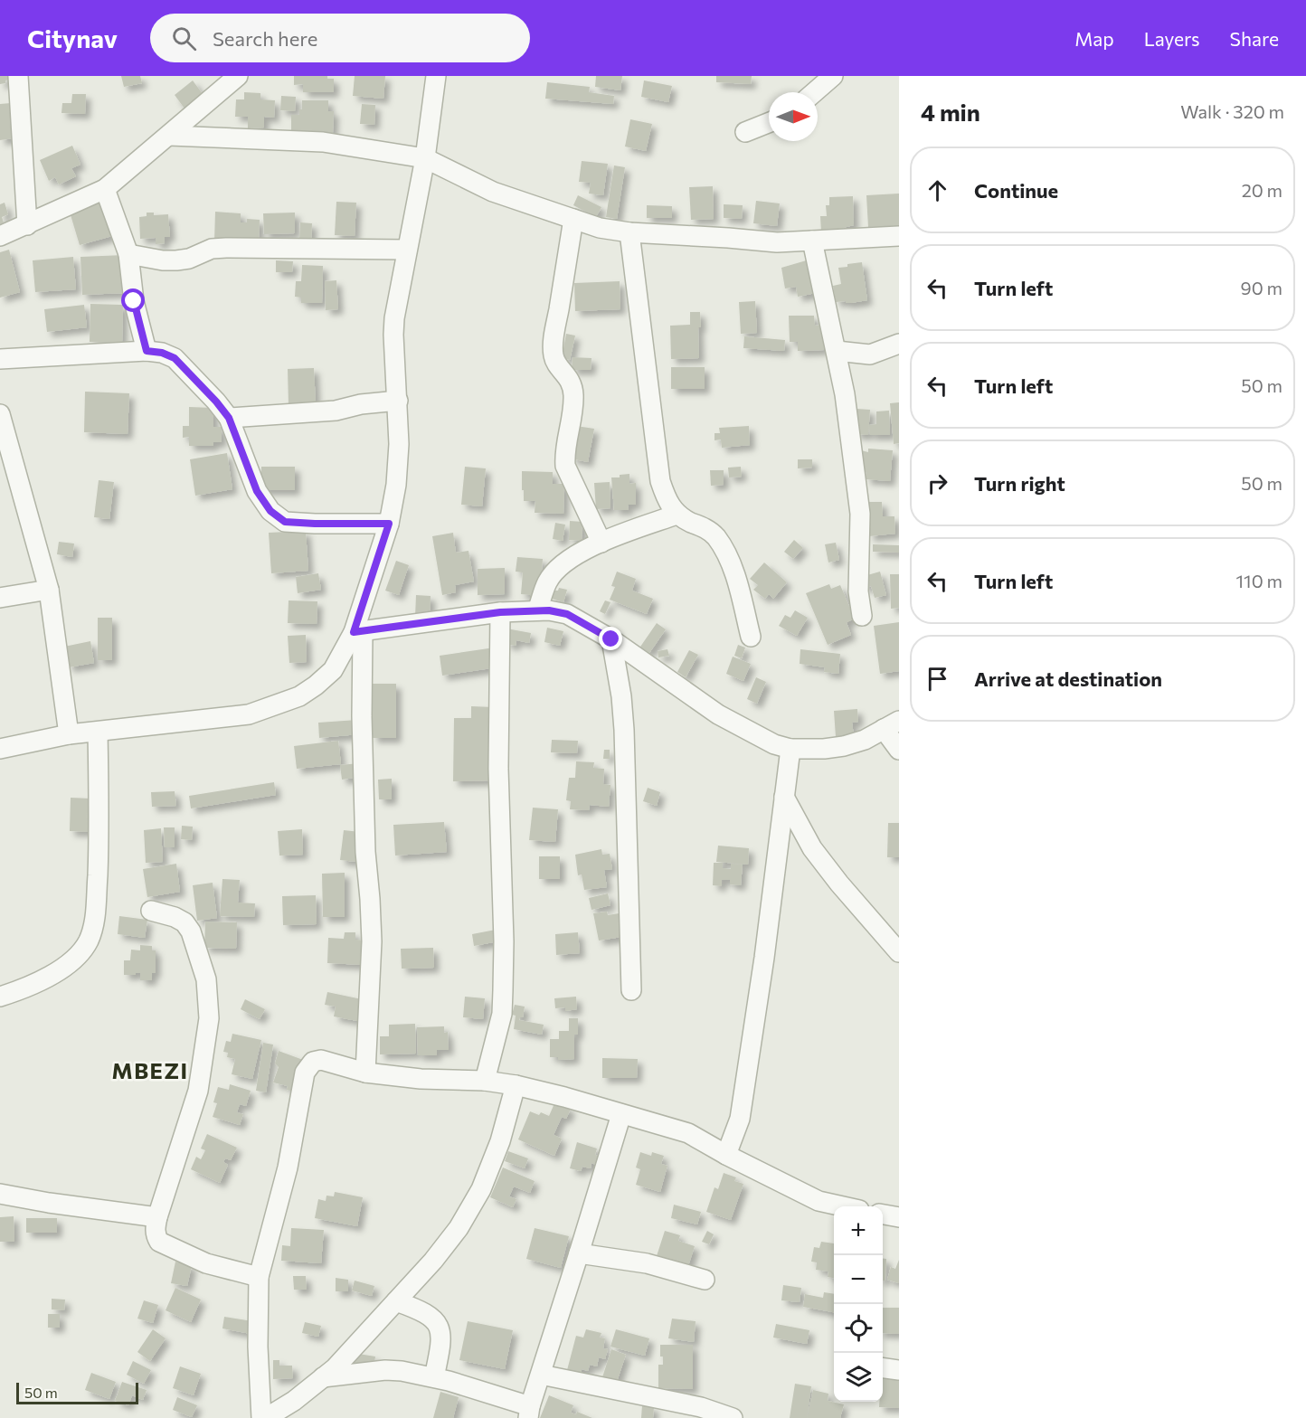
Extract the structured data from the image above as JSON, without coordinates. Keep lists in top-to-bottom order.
{
  "districts": ["MBEZI"],
  "scale_bar": "50 m",
  "north": "right",
  "page": {
    "header": "Citynav",
    "search": "Search here",
    "nav": ["Map", "Layers", "Share"],
    "heading": ["4 min", "Walk · 320 m"],
    "list": [
      ["Continue", "20 m"],
      ["Turn left", "90 m"],
      ["Turn left", "50 m"],
      ["Turn right", "50 m"],
      ["Turn left", "110 m"],
      "Arrive at destination"
    ],
    "map_buttons": ["+", "−"],
    "scale": "50 m"
  }
}
